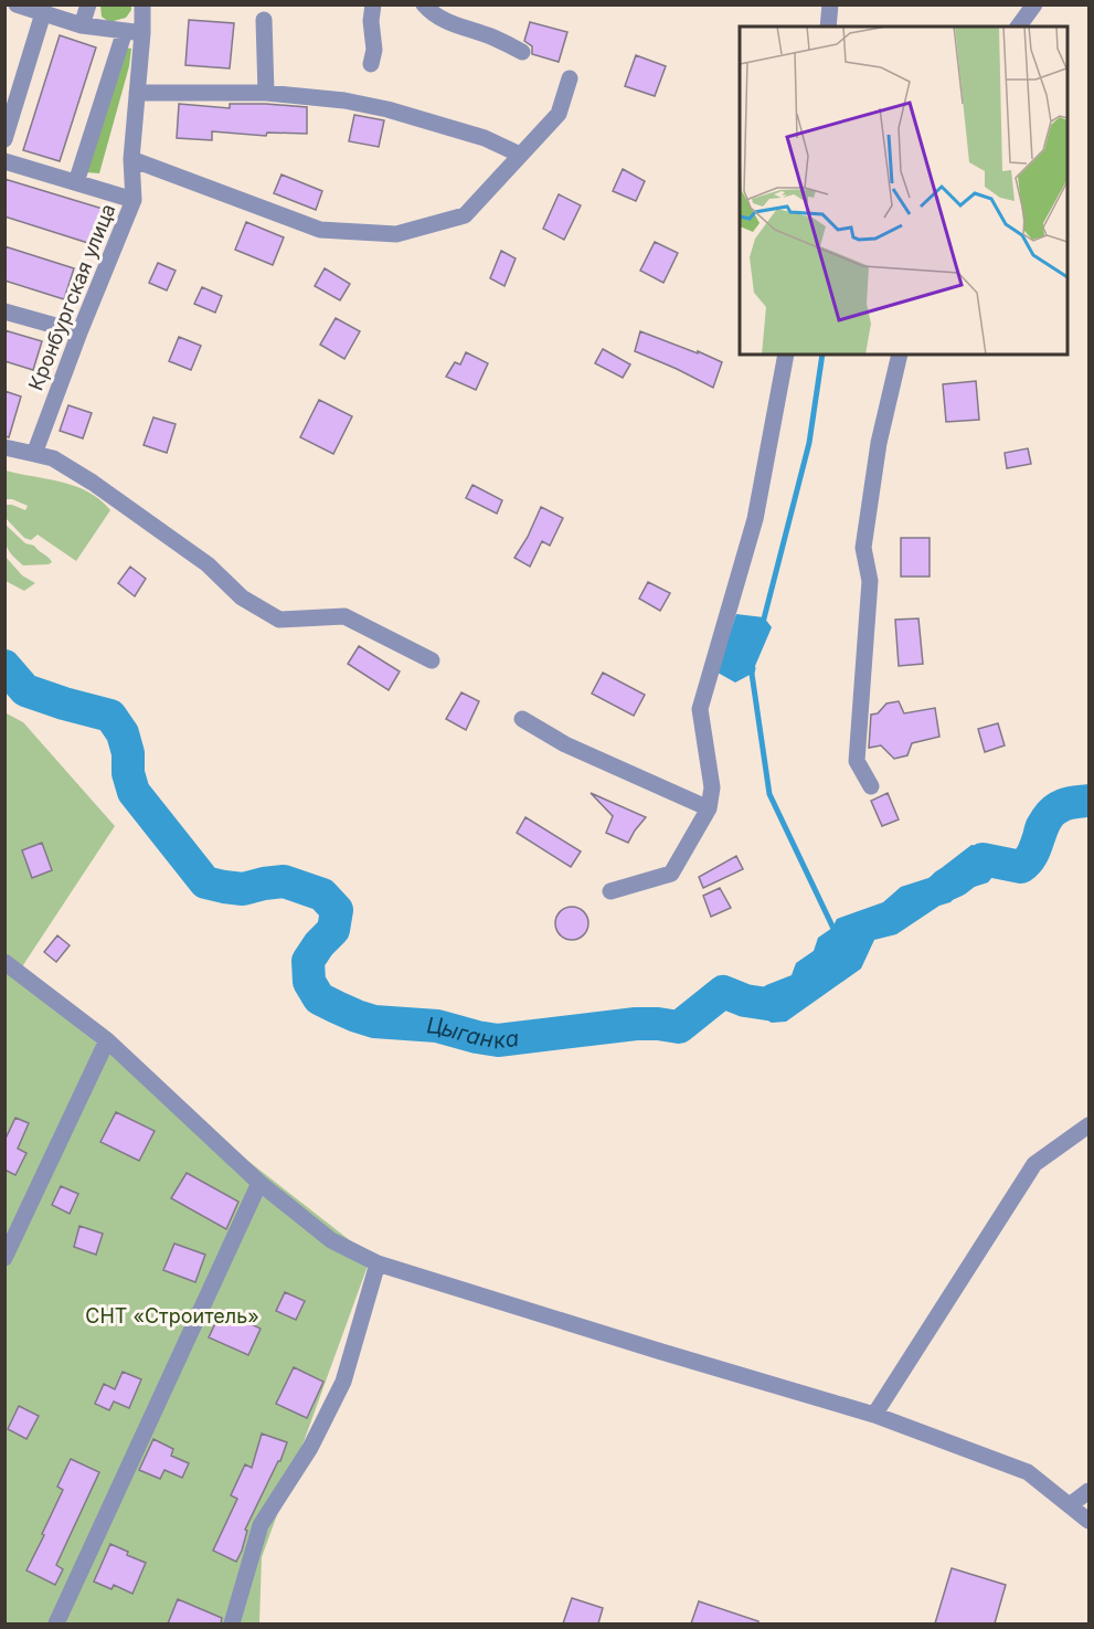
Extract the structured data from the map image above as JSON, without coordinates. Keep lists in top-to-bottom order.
{
  "streets": {
    "street": ["Кронбургская улица"]
  },
  "water": ["Цыганка"],
  "parks": ["СНТ «Строитель»"]
}
